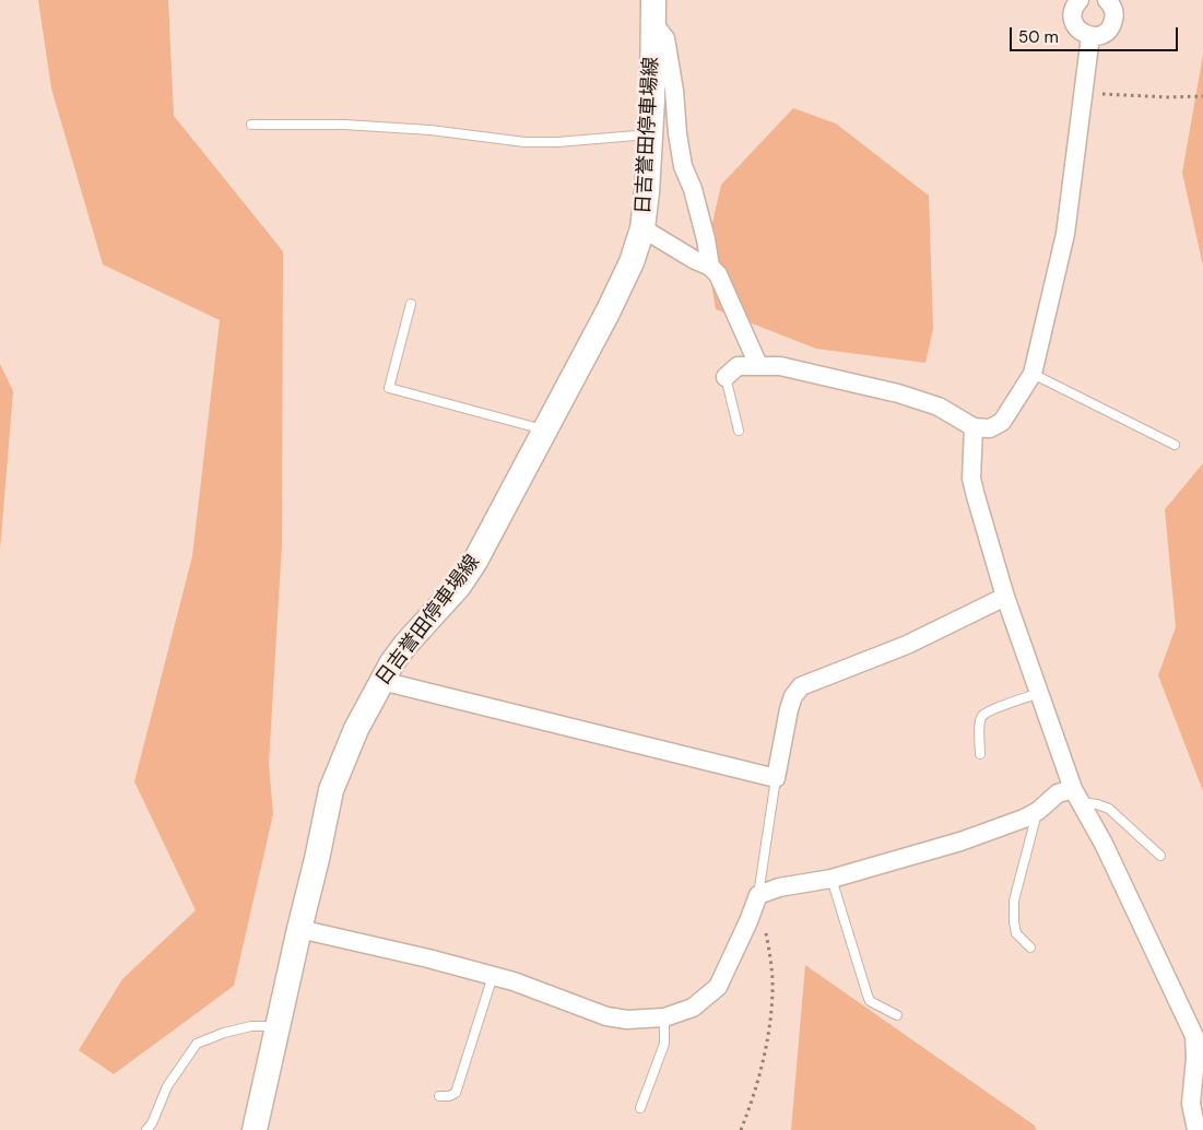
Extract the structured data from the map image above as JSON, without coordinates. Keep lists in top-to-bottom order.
{
  "streets": {
    "main road": ["日吉誉田停車場線"]
  },
  "scale_bar": "50 m"
}
